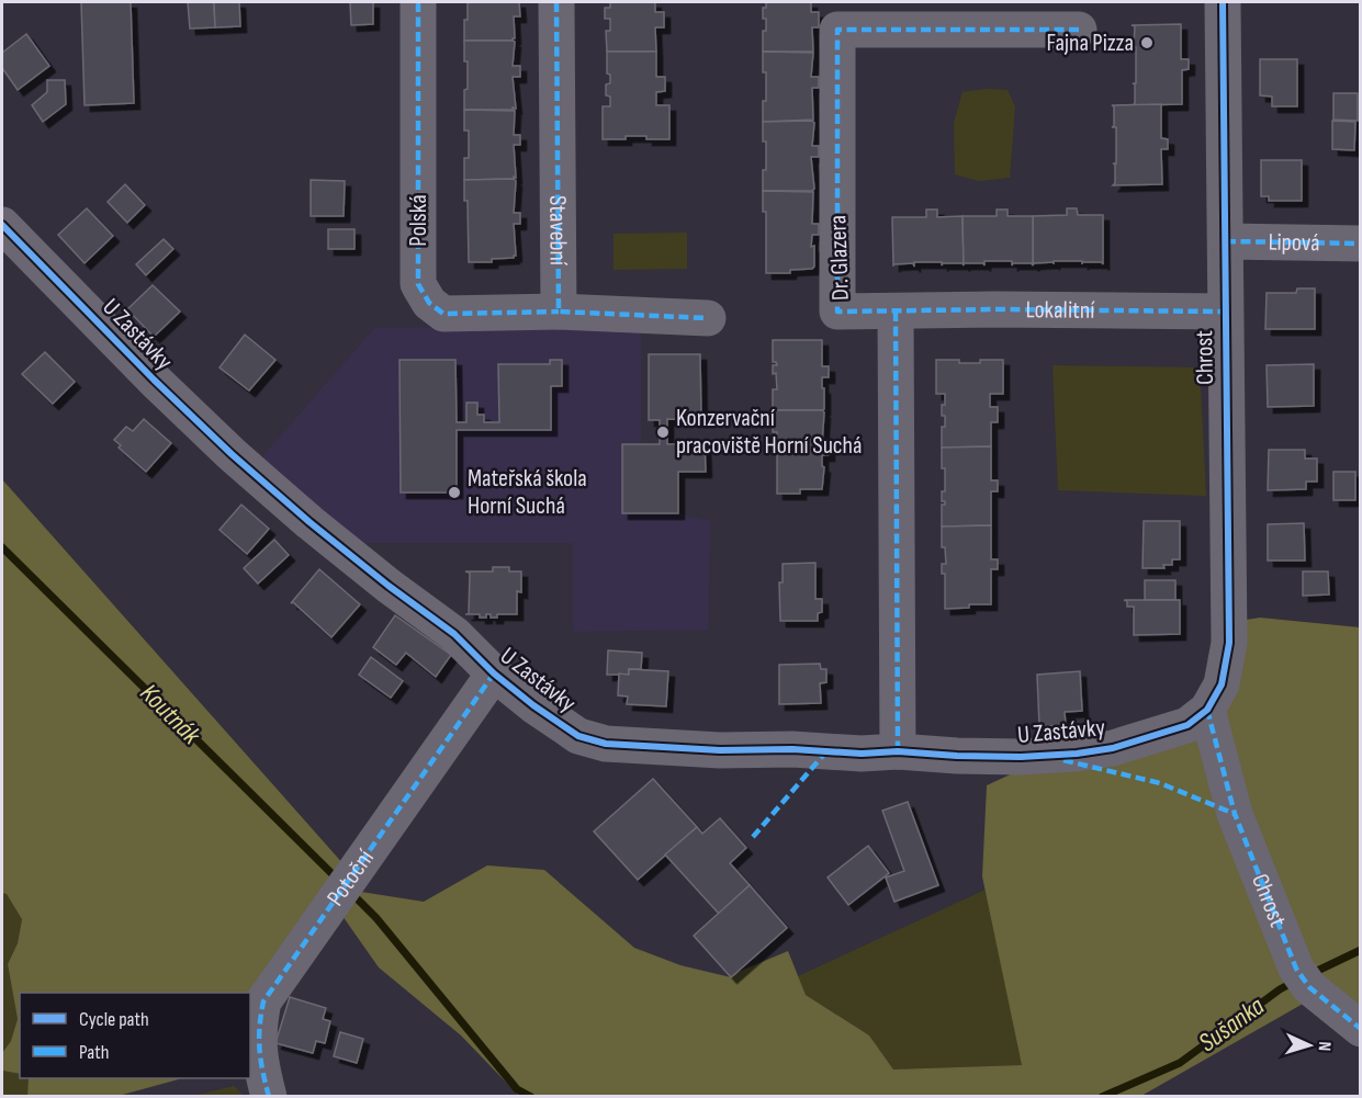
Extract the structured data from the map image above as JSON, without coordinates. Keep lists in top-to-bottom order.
{
  "streets": {
    "street": [
      "Polská",
      "Stavební",
      "Lipová",
      "Dr. Glazera",
      "Lokalitní",
      "U Zastávky",
      "Chrost",
      "Potoční"
    ]
  },
  "crossings": [
    ["Polská", "Stavební"],
    ["Lipová", "Chrost"],
    ["Dr. Glazera", "Lokalitní"],
    ["Lokalitní", "Chrost"],
    ["U Zastávky", "Chrost"],
    ["U Zastávky", "Potoční"]
  ],
  "water": ["Koutnák", "Sušanka"],
  "places": ["Fajna Pizza", "Konzervační pracoviště Horní Suchá", "Mateřská škola Horní Suchá"],
  "legend": ["Cycle path", "Path"],
  "north": "right"
}
